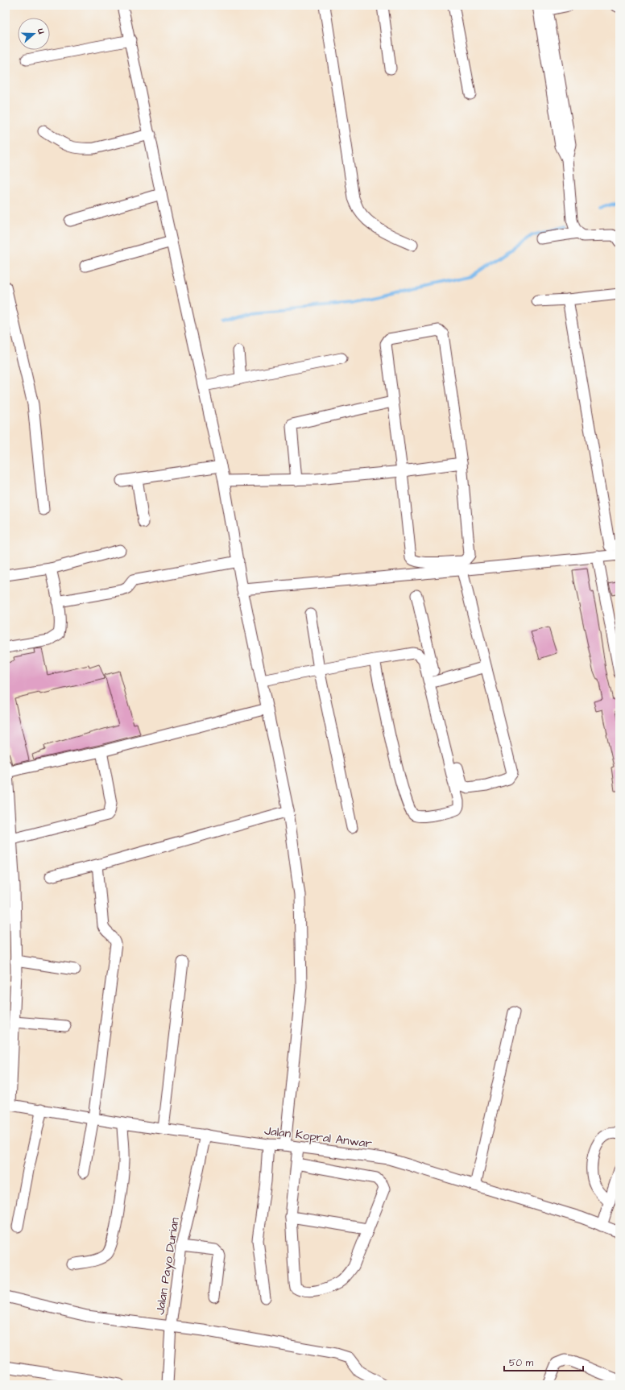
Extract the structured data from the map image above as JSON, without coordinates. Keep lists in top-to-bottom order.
{
  "streets": {
    "street": ["Jalan Kopral Anwar", "Jalan Payo Durian"]
  },
  "crossings": [
    ["Jalan Kopral Anwar", "Jalan Payo Durian"]
  ],
  "scale_bar": "50 m",
  "north": "right"
}
